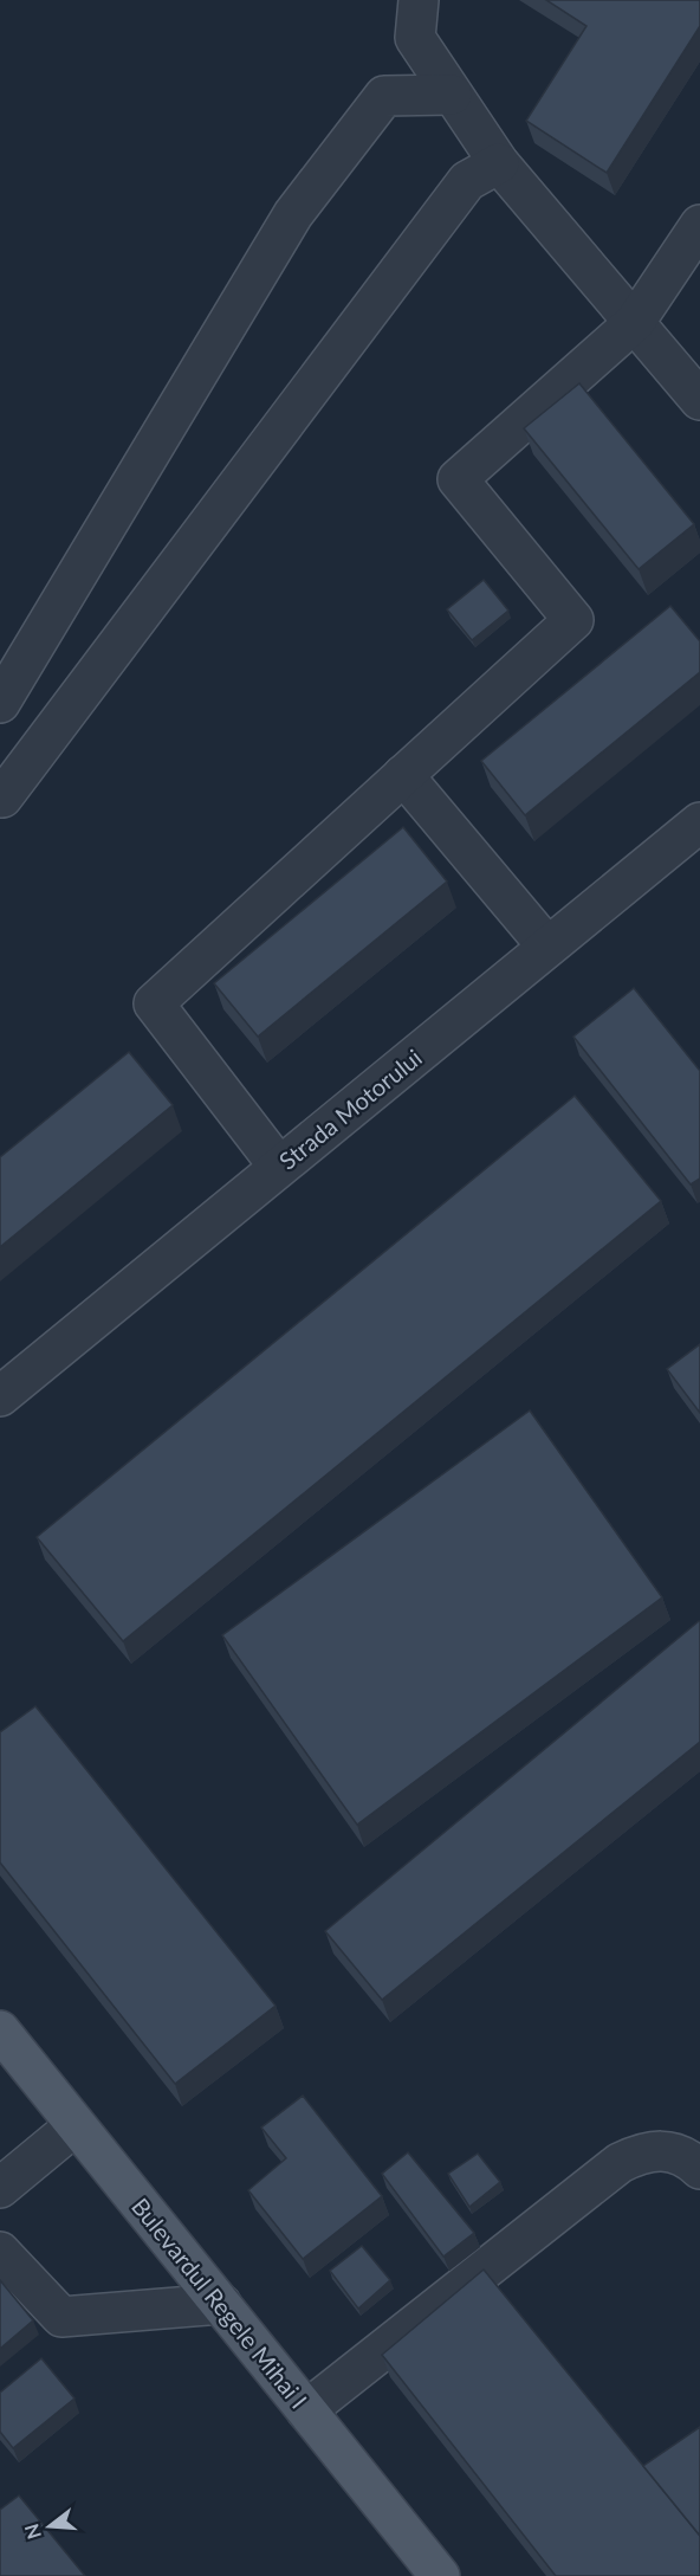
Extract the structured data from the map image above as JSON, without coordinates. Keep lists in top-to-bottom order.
{
  "streets": {
    "main road": ["Bulevardul Regele Mihai I"],
    "street": ["Strada Motorului"]
  },
  "north": "left"
}
